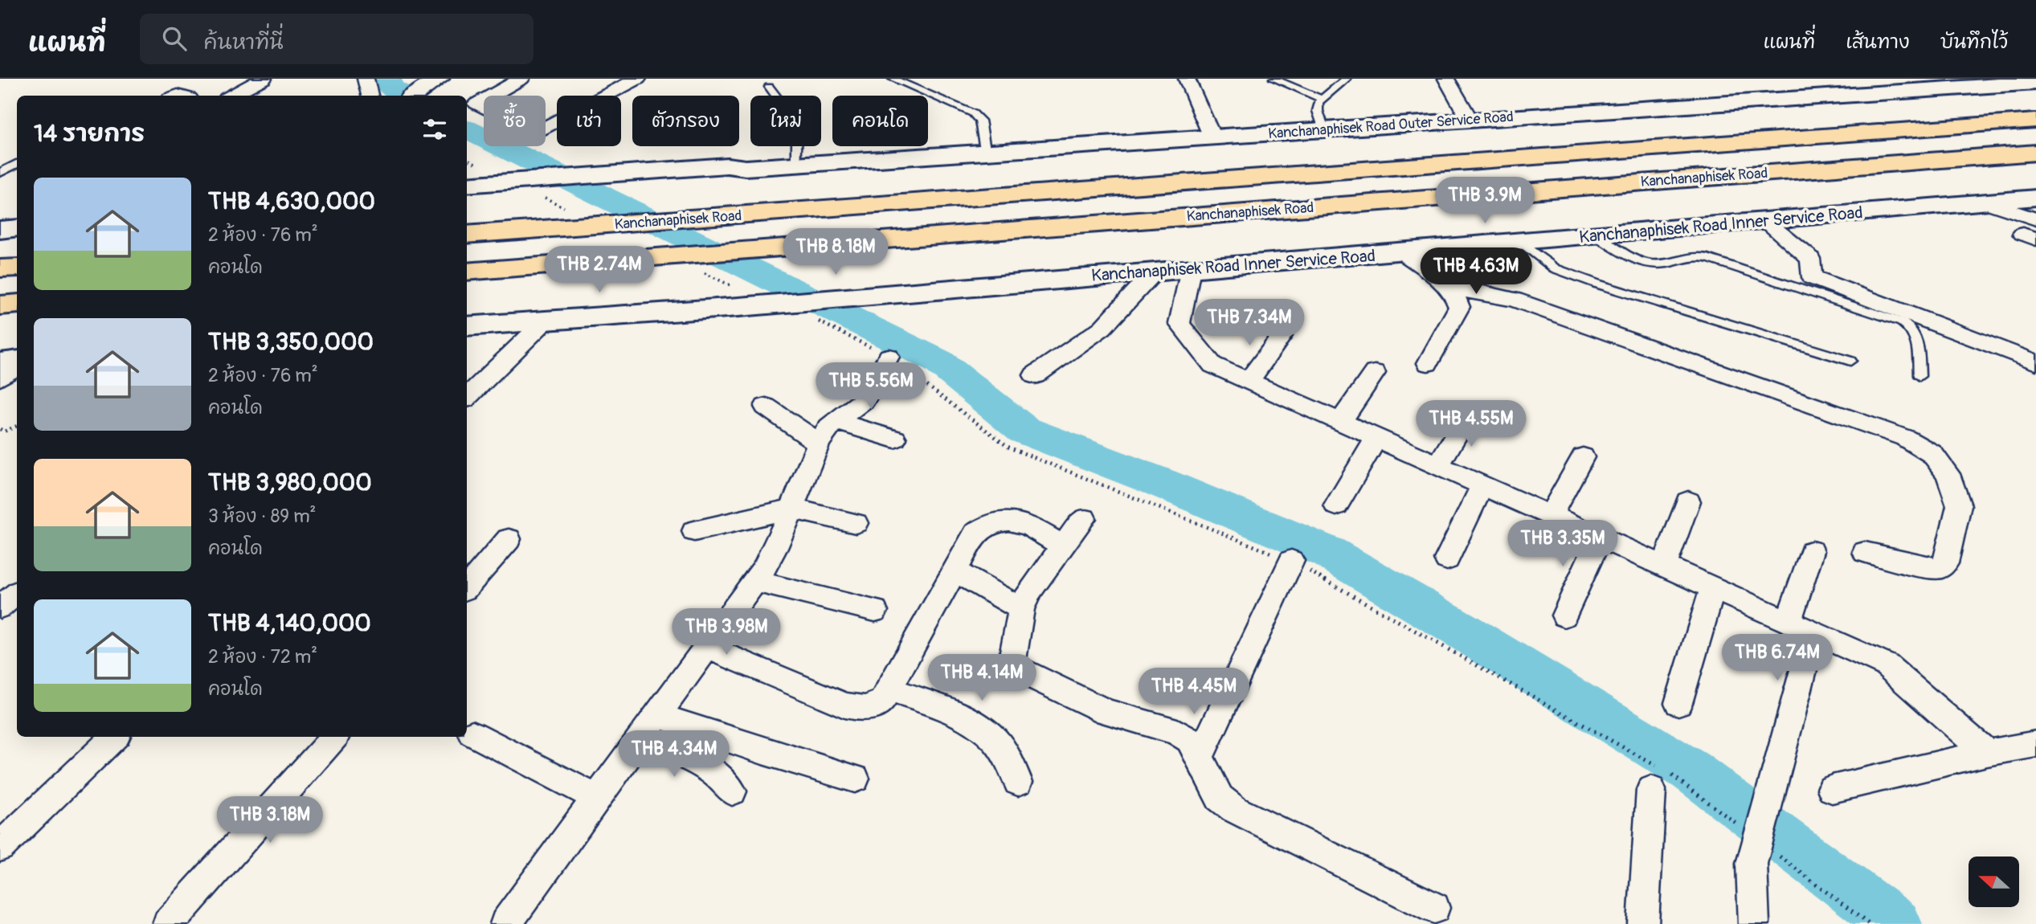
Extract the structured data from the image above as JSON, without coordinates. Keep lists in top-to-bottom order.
{
  "streets": {
    "highway": ["Kanchanaphisek Road"],
    "main road": ["Kanchanaphisek Road Outer Service Road", "Kanchanaphisek Road Inner Service Road"]
  },
  "north": "left",
  "page": {
    "header": "แผนที่",
    "search": "ค้นหาที่นี่",
    "nav": ["แผนที่", "เส้นทาง", "บันทึกไว้"],
    "chip": [
      "ซื้อ",
      "เช่า",
      "ตัวกรอง",
      "ใหม่",
      "คอนโด"
    ],
    "heading": "14 รายการ",
    "list": [
      {
        "name": "THB 4,630,000",
        "note": "2 ห้อง · 76 m² · คอนโด"
      },
      {
        "name": "THB 3,350,000",
        "note": "2 ห้อง · 76 m² · คอนโด"
      },
      {
        "name": "THB 3,980,000",
        "note": "3 ห้อง · 89 m² · คอนโด"
      },
      {
        "name": "THB 4,140,000",
        "note": "2 ห้อง · 72 m² · คอนโด"
      }
    ],
    "price": [
      "THB 3.9M",
      "THB 8.18M",
      "THB 2.74M",
      "THB 4.63M",
      "THB 7.34M",
      "THB 5.56M",
      "THB 4.55M",
      "THB 3.35M",
      "THB 3.98M",
      "THB 6.74M",
      "THB 4.14M",
      "THB 4.45M",
      "THB 4.34M",
      "THB 3.18M"
    ]
  }
}
